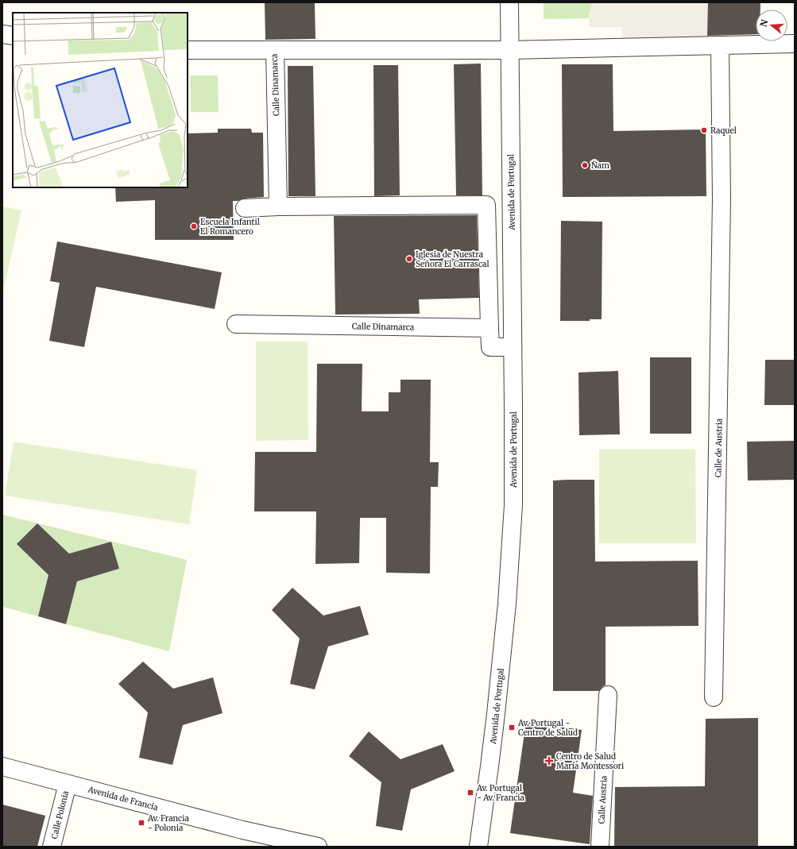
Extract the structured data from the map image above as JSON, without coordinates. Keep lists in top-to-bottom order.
{
  "streets": {
    "street": [
      "Calle Dinamarca",
      "Avenida de Portugal",
      "Calle de Austria",
      "Avenida de Francia",
      "Calle Austria",
      "Calle Polonia"
    ]
  },
  "crossings": [
    ["Avenida de Francia", "Calle Polonia"]
  ],
  "places": {
    "other": [
      "Raquel",
      "Ñam",
      "Escuela Infantil El Romancero",
      "Iglesia de Nuestra Señora El Carrascal"
    ],
    "transit": ["Av. Portugal - Centro de Salud", "Av. Portugal - Av. Francia", "Av. Francia - Polonia"],
    "health": ["Centro de Salud María Montessori"]
  },
  "north": "left"
}
